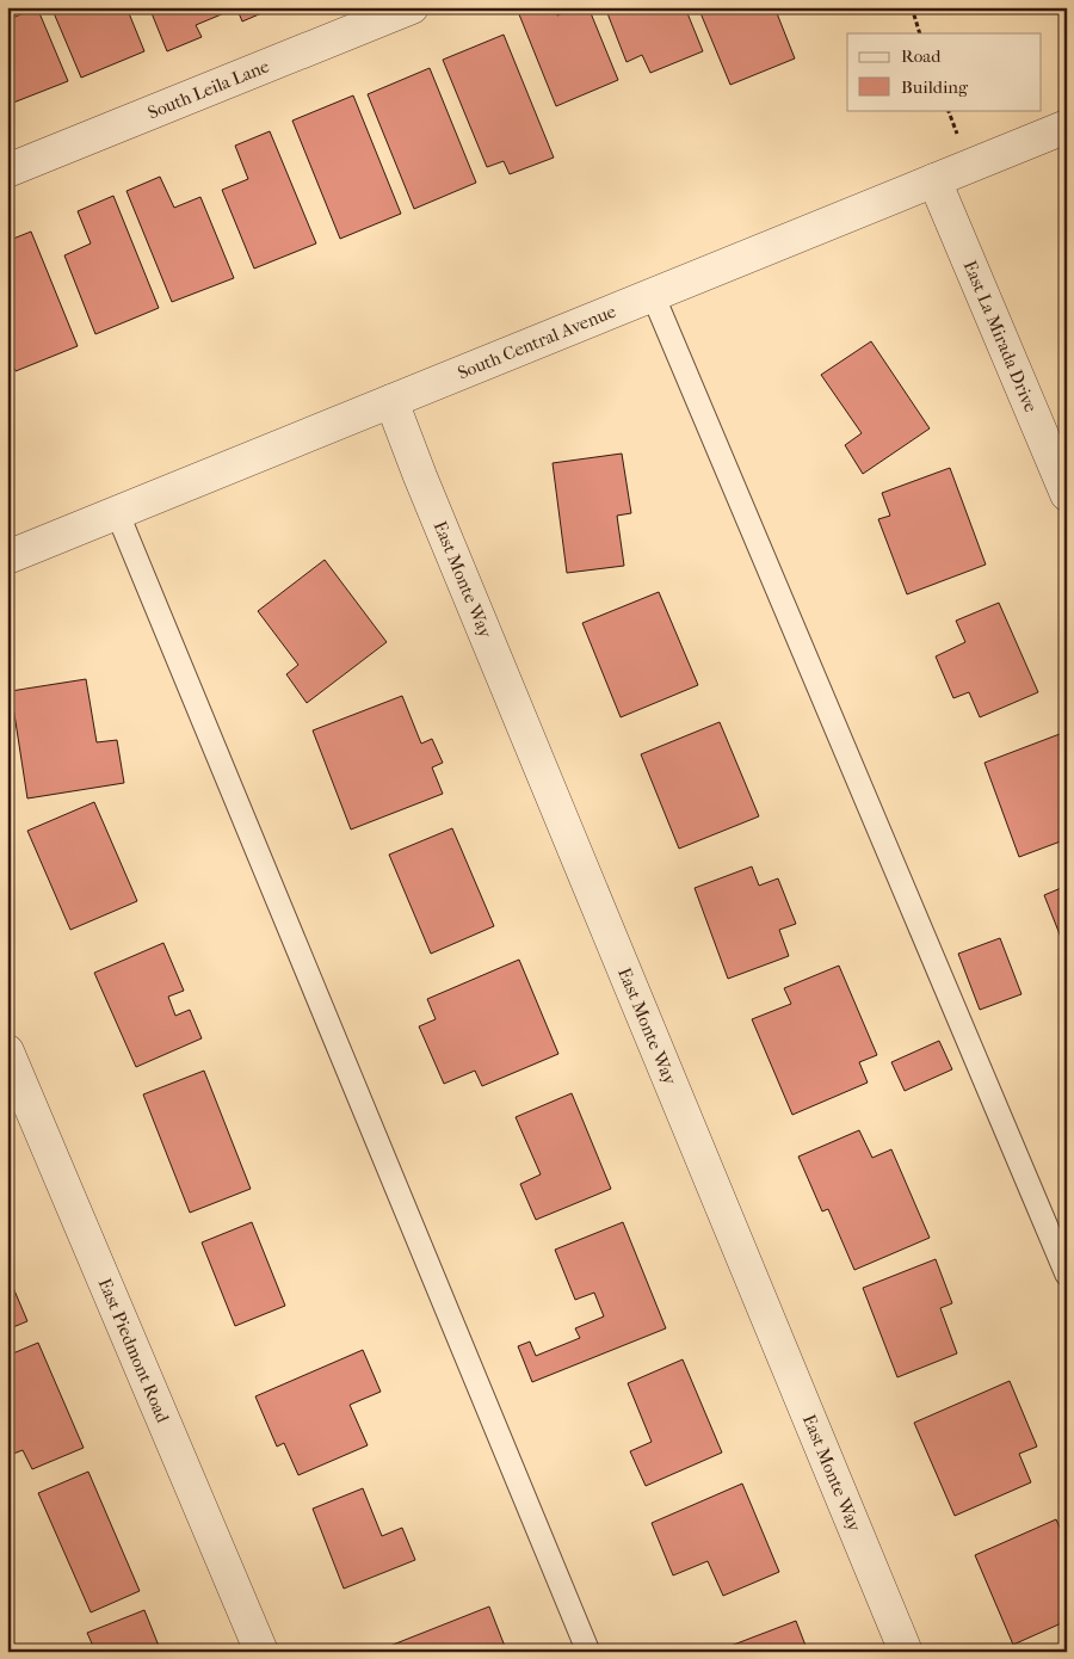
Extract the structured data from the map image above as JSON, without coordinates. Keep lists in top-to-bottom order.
{
  "streets": {
    "street": [
      "South Leila Lane",
      "East La Mirada Drive",
      "South Central Avenue",
      "East Monte Way",
      "East Piedmont Road"
    ]
  },
  "crossings": [
    ["East La Mirada Drive", "South Central Avenue"],
    ["South Central Avenue", "East Monte Way"]
  ],
  "legend": ["Road", "Building"]
}
